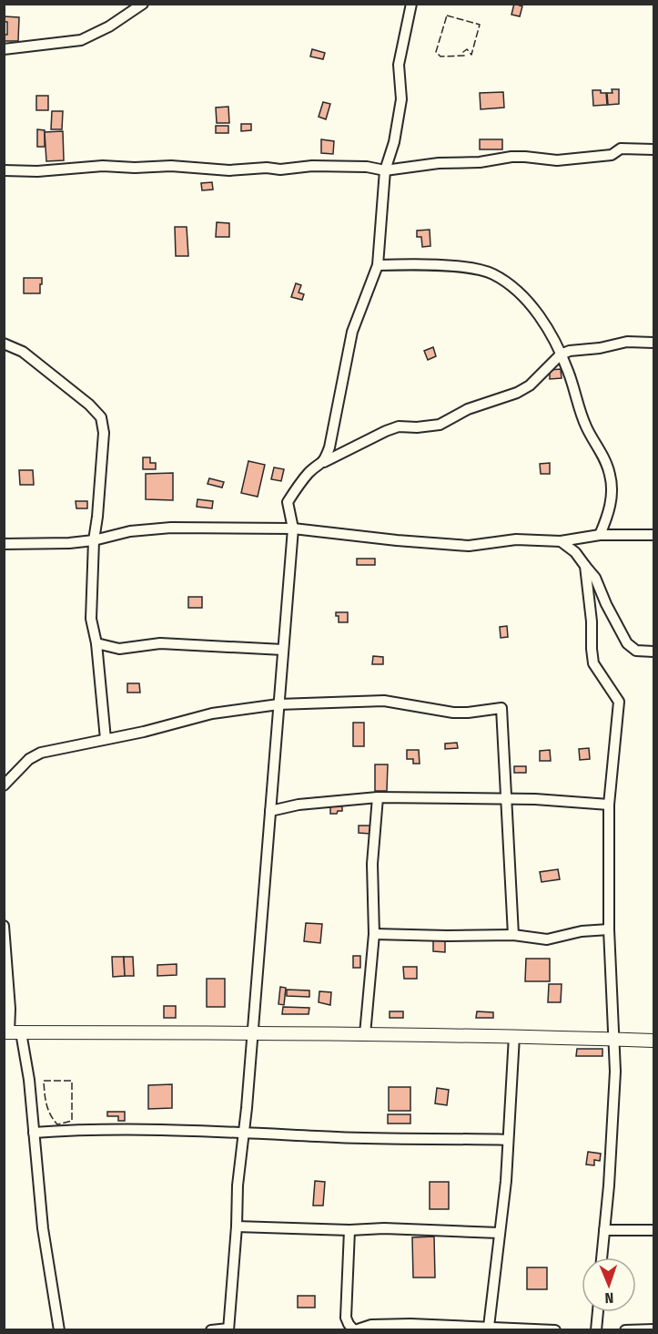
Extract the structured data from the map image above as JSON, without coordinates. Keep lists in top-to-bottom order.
{
  "north": "bottom"
}
